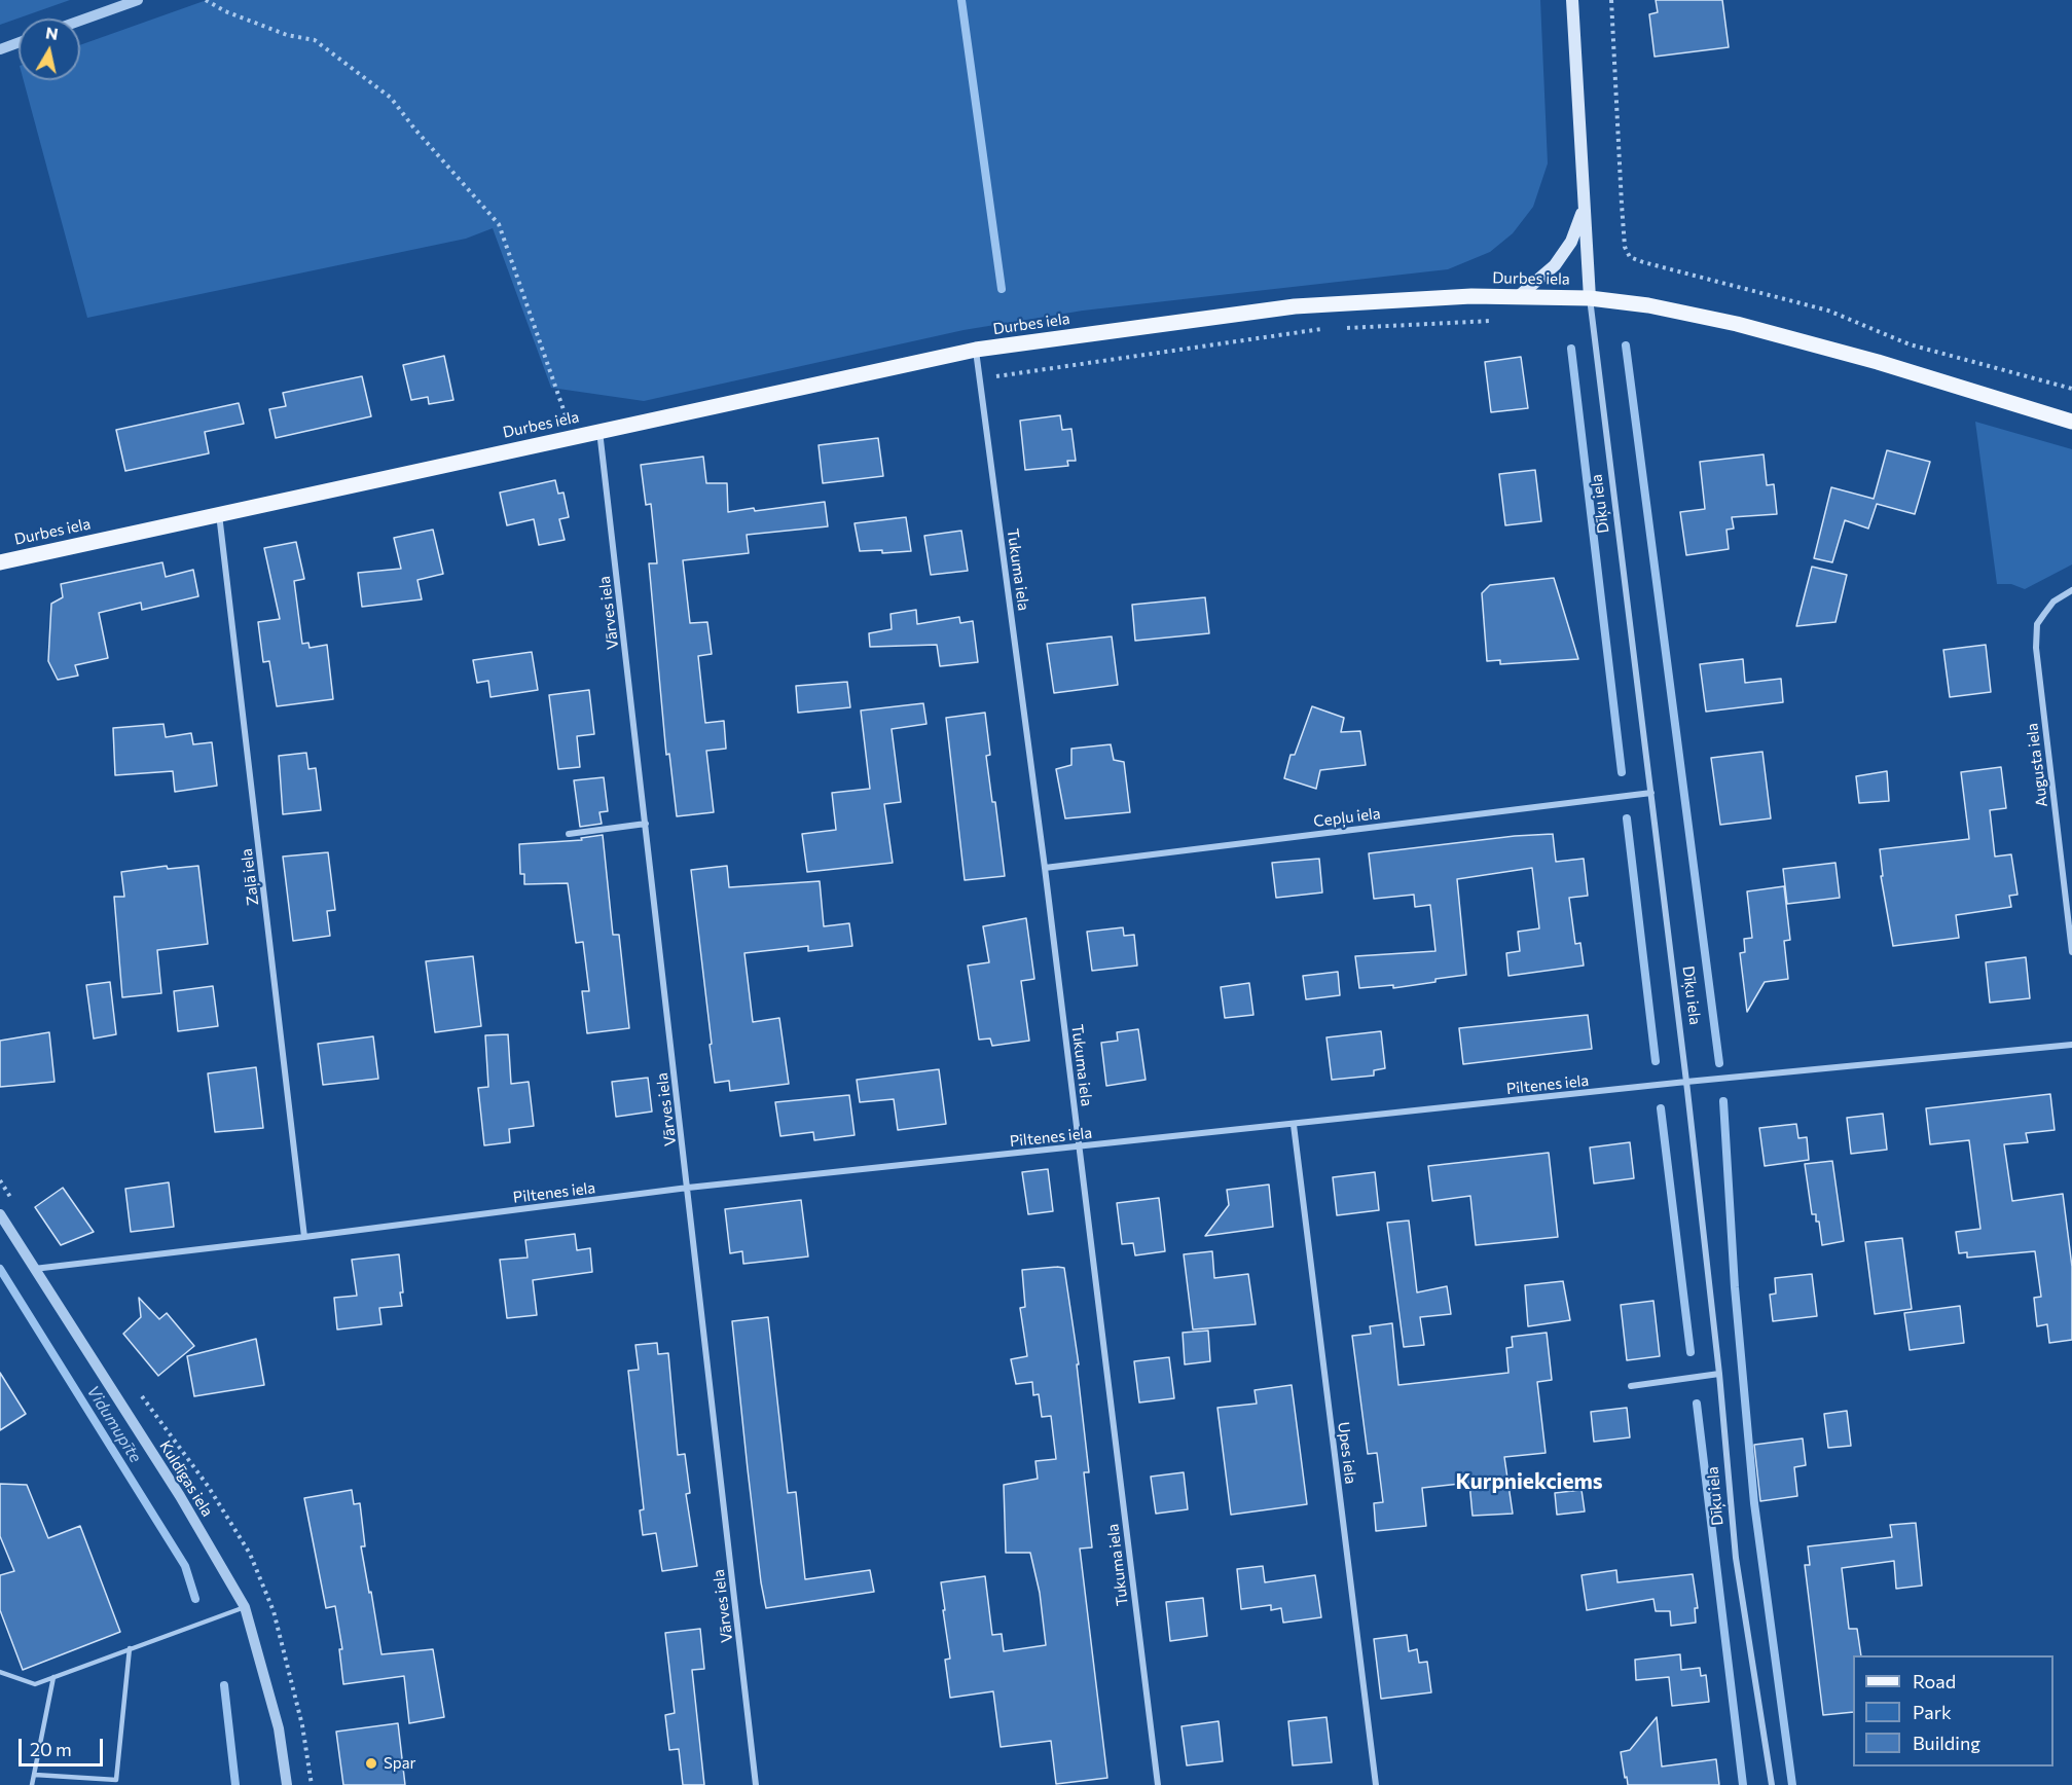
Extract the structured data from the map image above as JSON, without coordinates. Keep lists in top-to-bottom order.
{
  "streets": {
    "main road": ["Durbes iela", "Dīķu iela"],
    "street": [
      "Tukuma iela",
      "Vārves iela",
      "Augusta iela",
      "Cepļu iela",
      "Zaļā iela",
      "Piltenes iela",
      "Upes iela",
      "Kuldīgas iela"
    ]
  },
  "crossings": [
    ["Durbes iela", "Dīķu iela"],
    ["Durbes iela", "Tukuma iela"],
    ["Durbes iela", "Vārves iela"],
    ["Durbes iela", "Zaļā iela"],
    ["Dīķu iela", "Cepļu iela"],
    ["Dīķu iela", "Piltenes iela"],
    ["Tukuma iela", "Cepļu iela"],
    ["Tukuma iela", "Piltenes iela"],
    ["Vārves iela", "Piltenes iela"],
    ["Zaļā iela", "Piltenes iela"],
    ["Piltenes iela", "Upes iela"],
    ["Piltenes iela", "Kuldīgas iela"]
  ],
  "districts": ["Kurpniekciems"],
  "water": ["Vidumupīte"],
  "places": ["Spar"],
  "legend": ["Road", "Park", "Building"],
  "scale_bar": "20 m",
  "north": "top"
}
